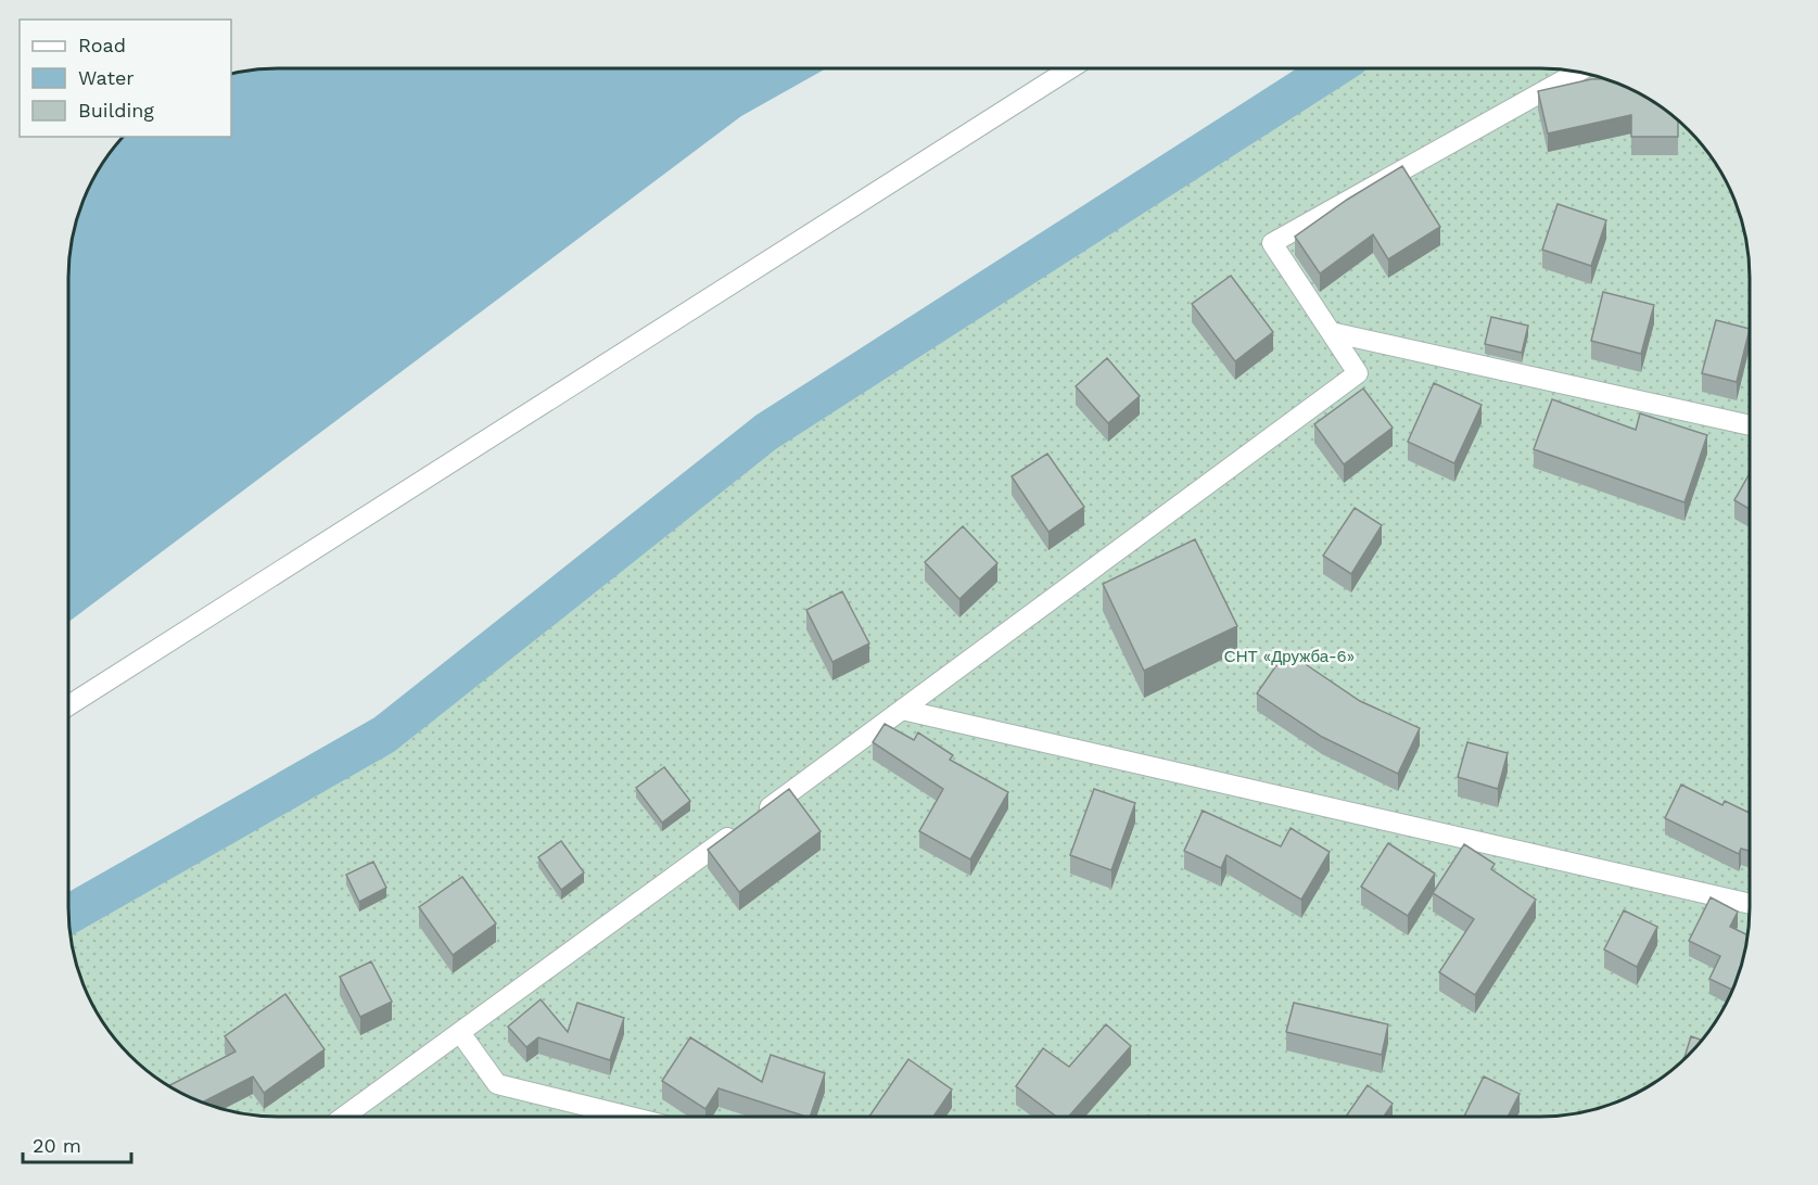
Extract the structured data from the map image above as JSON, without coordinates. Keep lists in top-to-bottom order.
{
  "parks": ["СНТ «Дружба-6»"],
  "legend": ["Road", "Water", "Building"],
  "scale_bar": "20 m"
}
